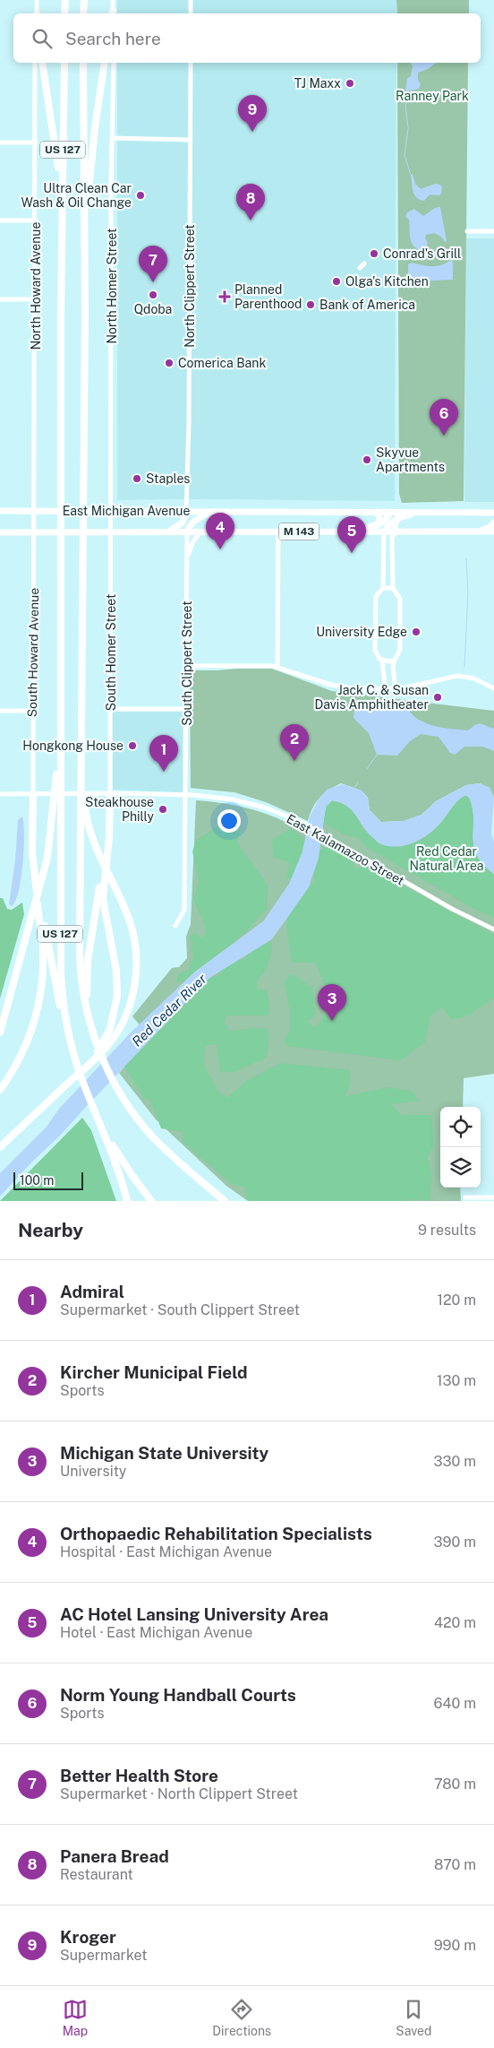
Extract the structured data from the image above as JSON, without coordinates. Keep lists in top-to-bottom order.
{
  "streets": {
    "highway": ["US 127"],
    "main road": ["East Michigan Avenue", "M 143"],
    "street": [
      "North Howard Avenue",
      "North Homer Street",
      "North Clippert Street",
      "South Howard Avenue",
      "South Homer Street",
      "South Clippert Street",
      "East Kalamazoo Street"
    ]
  },
  "crossings": [
    ["North Howard Avenue", "East Michigan Avenue"],
    ["North Howard Avenue", "South Howard Avenue"],
    ["North Homer Street", "East Michigan Avenue"],
    ["North Homer Street", "South Homer Street"],
    ["North Clippert Street", "East Michigan Avenue"],
    ["East Michigan Avenue", "M 143"],
    ["East Michigan Avenue", "South Howard Avenue"],
    ["East Michigan Avenue", "South Homer Street"],
    ["East Michigan Avenue", "South Clippert Street"],
    ["South Howard Avenue", "East Kalamazoo Street"],
    ["South Homer Street", "East Kalamazoo Street"],
    ["South Clippert Street", "East Kalamazoo Street"]
  ],
  "water": ["Red Cedar River"],
  "parks": ["Ranney Park", "Red Cedar Natural Area"],
  "places": {
    "other": [
      "TJ Maxx",
      "Ultra Clean Car Wash & Oil Change",
      "Conrad's Grill",
      "Olga's Kitchen",
      "Qdoba",
      "Bank of America",
      "Comerica Bank",
      "Skyvue Apartments",
      "Staples",
      "University Edge",
      "Jack C. & Susan Davis Amphitheater",
      "Hongkong House",
      "Steakhouse Philly"
    ],
    "health": ["Planned Parenthood"]
  },
  "scale_bar": "100 m",
  "page": {
    "search": "Search here",
    "pins": [
      "9",
      "8",
      "7",
      "6",
      "4",
      "5",
      "2",
      "1",
      "3"
    ],
    "scale": "100 m",
    "heading": ["Nearby", "9 results"],
    "list": [
      {
        "mark": "1",
        "name": "Admiral",
        "note": "Supermarket · South Clippert Street",
        "value": "120 m"
      },
      {
        "mark": "2",
        "name": "Kircher Municipal Field",
        "note": "Sports",
        "value": "130 m"
      },
      {
        "mark": "3",
        "name": "Michigan State University",
        "note": "University",
        "value": "330 m"
      },
      {
        "mark": "4",
        "name": "Orthopaedic Rehabilitation Specialists",
        "note": "Hospital · East Michigan Avenue",
        "value": "390 m"
      },
      {
        "mark": "5",
        "name": "AC Hotel Lansing University Area",
        "note": "Hotel · East Michigan Avenue",
        "value": "420 m"
      },
      {
        "mark": "6",
        "name": "Norm Young Handball Courts",
        "note": "Sports",
        "value": "640 m"
      },
      {
        "mark": "7",
        "name": "Better Health Store",
        "note": "Supermarket · North Clippert Street",
        "value": "780 m"
      },
      {
        "mark": "8",
        "name": "Panera Bread",
        "note": "Restaurant",
        "value": "870 m"
      },
      {
        "mark": "9",
        "name": "Kroger",
        "note": "Supermarket",
        "value": "990 m"
      }
    ],
    "nav": ["Map", "Directions", "Saved"]
  }
}
